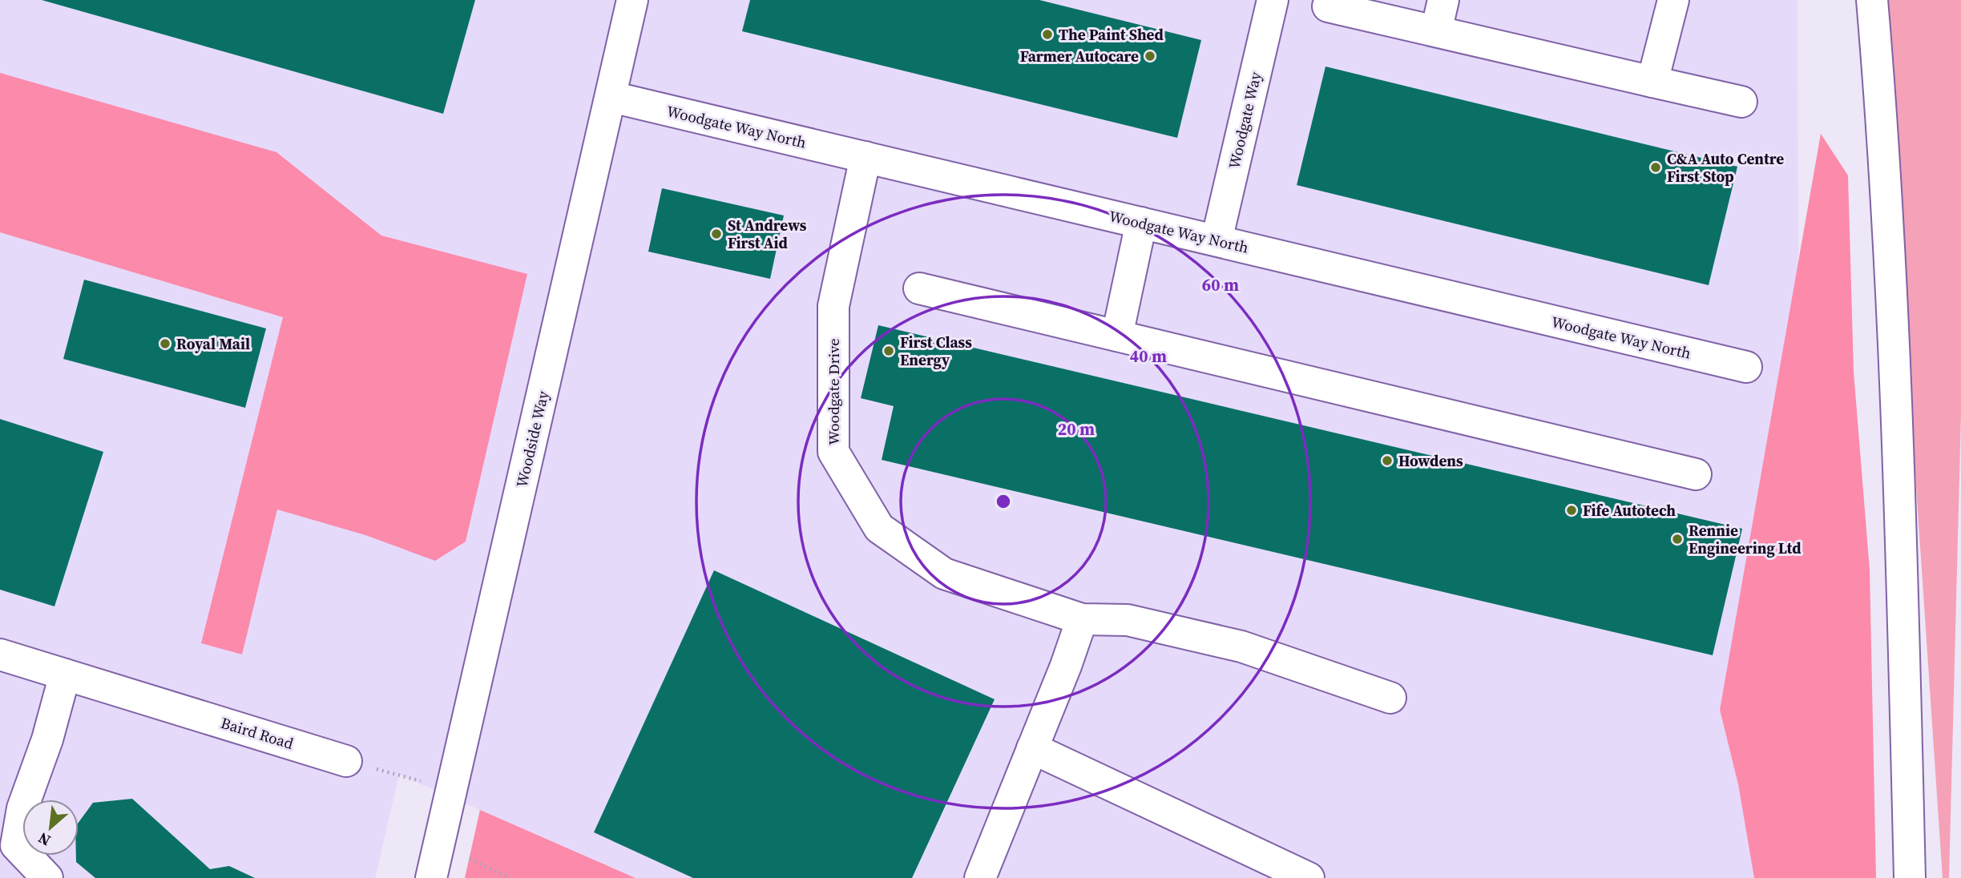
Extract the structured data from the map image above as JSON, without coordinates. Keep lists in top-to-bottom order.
{
  "streets": {
    "main road": [
      "Woodgate Way",
      "Woodgate Way North",
      "Woodgate Drive",
      "Woodside Way",
      "Baird Road"
    ]
  },
  "crossings": [
    ["Woodgate Way", "Woodgate Way North"],
    ["Woodgate Way North", "Woodgate Drive"],
    ["Woodgate Way North", "Woodside Way"]
  ],
  "places": [
    "The Paint Shed",
    "Farmer Autocare",
    "C&A Auto Centre First Stop",
    "St Andrews First Aid",
    "Royal Mail",
    "First Class Energy",
    "Howdens",
    "Fife Autotech",
    "Rennie Engineering Ltd"
  ],
  "north": "bottom left",
  "rings": ["60 m", "40 m", "20 m"]
}
